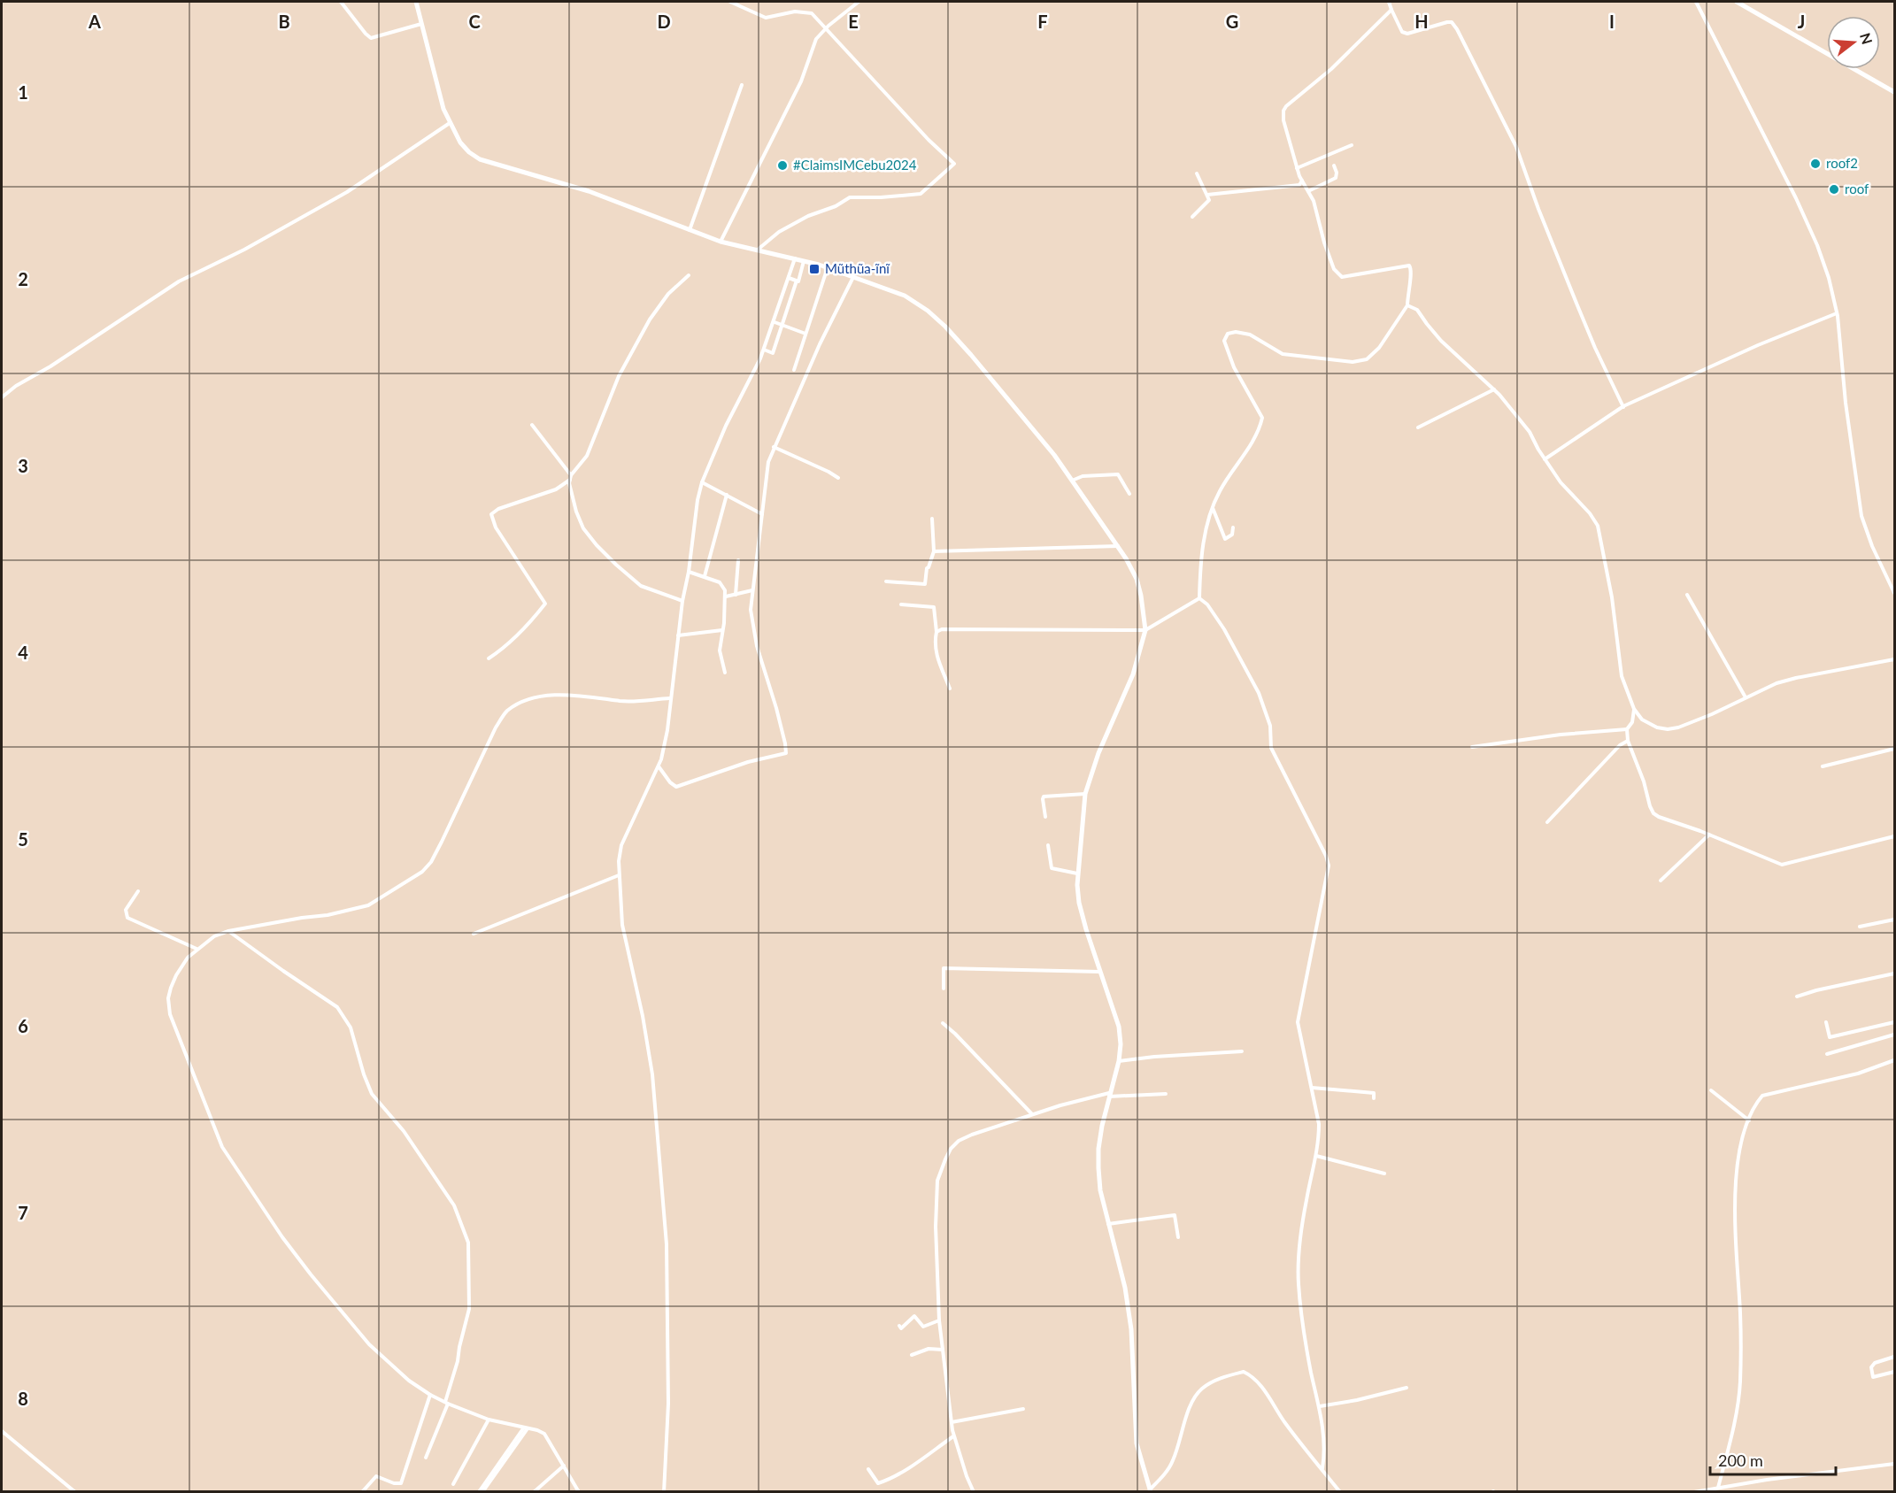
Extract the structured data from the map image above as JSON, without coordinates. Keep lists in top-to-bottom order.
{
  "places": {
    "other": ["roof2", "#ClaimsIMCebu2024", "roof"],
    "transit": ["Mũthũa-ĩnĩ"]
  },
  "scale_bar": "200 m",
  "north": "right",
  "grid": {
    "columns": [
      "A",
      "B",
      "C",
      "D",
      "E",
      "F",
      "G",
      "H",
      "I",
      "J"
    ],
    "rows": [
      "1",
      "2",
      "3",
      "4",
      "5",
      "6",
      "7",
      "8"
    ]
  }
}
